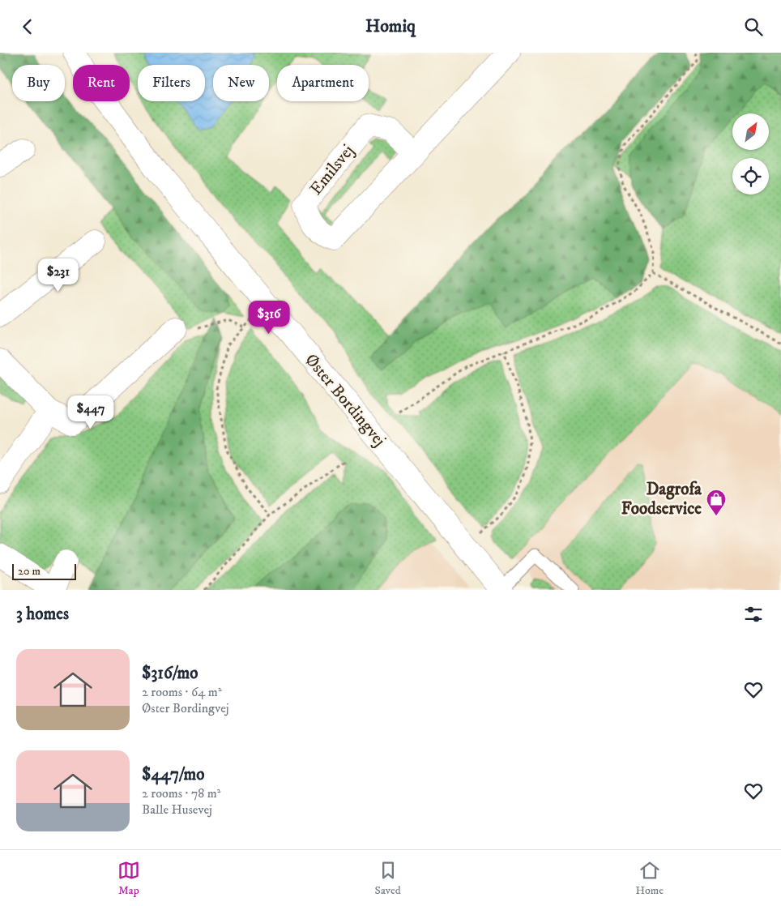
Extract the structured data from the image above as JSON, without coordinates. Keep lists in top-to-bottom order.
{
  "streets": {
    "street": ["Emilsvej", "Øster Bordingvej"]
  },
  "places": {
    "shop": ["Dagrofa Foodservice"]
  },
  "scale_bar": "20 m",
  "north": "top right",
  "page": {
    "header": "Homiq",
    "chip": [
      "Buy",
      "Rent",
      "Filters",
      "New",
      "Apartment"
    ],
    "price": ["$231", "$316", "$447"],
    "scale": "20 m",
    "heading": "3 homes",
    "list": [
      {
        "name": "$316/mo",
        "note": "2 rooms · 64 m² · Øster Bordingvej"
      },
      {
        "name": "$447/mo",
        "note": "2 rooms · 78 m² · Balle Husevej"
      }
    ],
    "tabs": ["Map", "Saved", "Home"]
  }
}
